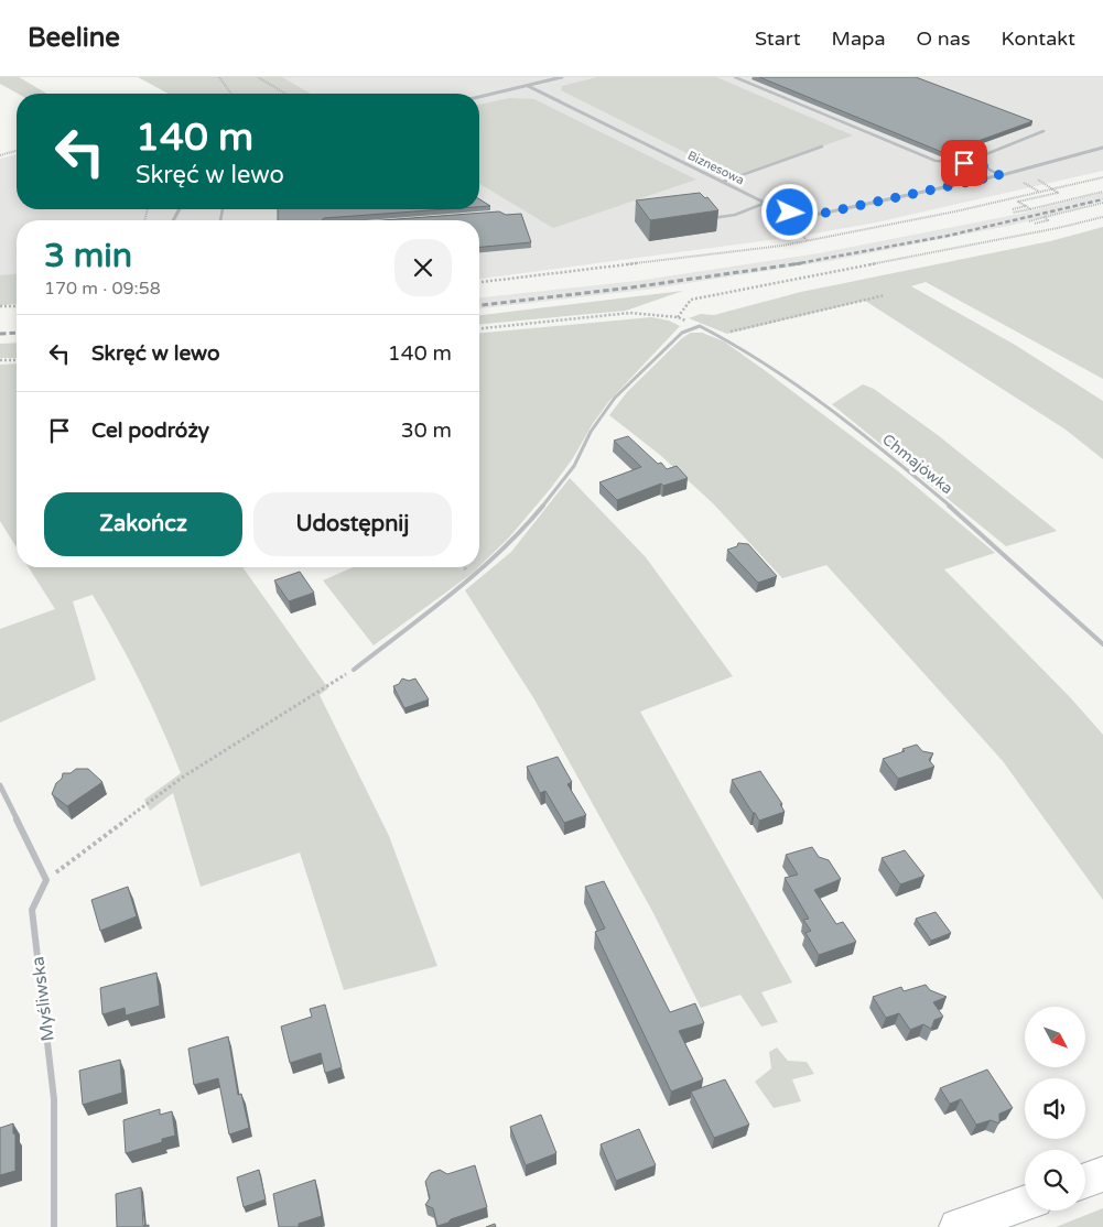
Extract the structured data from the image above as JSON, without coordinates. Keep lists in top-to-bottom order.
{
  "streets": {
    "street": ["Biznesowa", "Myśliwska"],
    "lane": ["Chmajówka"]
  },
  "north": "bottom right",
  "page": {
    "header": "Beeline",
    "nav": [
      "Start",
      "Mapa",
      "O nas",
      "Kontakt"
    ],
    "turn": ["140 m", "Skręć w lewo"],
    "heading": ["3 min", "170 m · 09:58"],
    "list": [
      {
        "name": "Skręć w lewo",
        "value": "140 m"
      },
      {
        "name": "Cel podróży",
        "value": "30 m"
      }
    ],
    "buttons": ["Zakończ", "Udostępnij"]
  }
}
